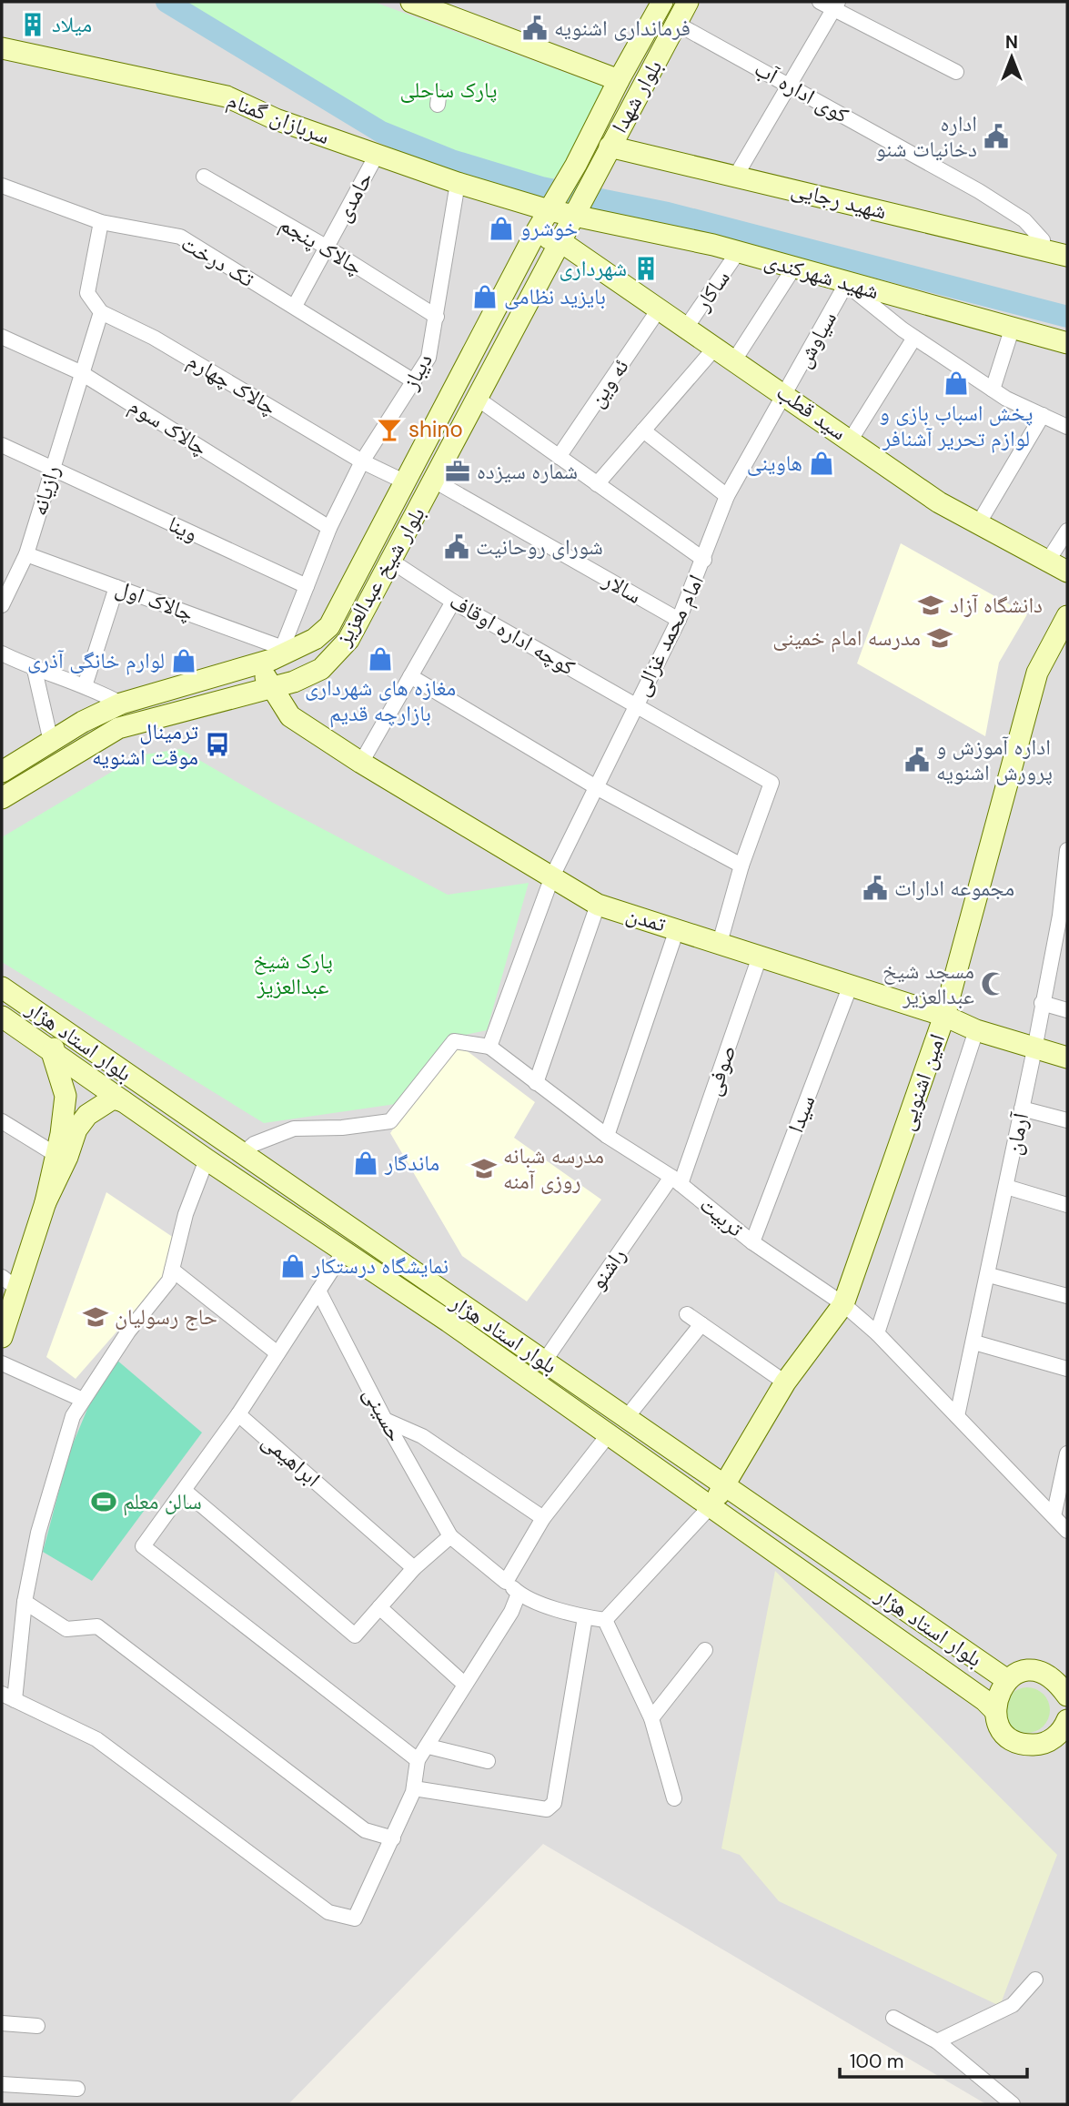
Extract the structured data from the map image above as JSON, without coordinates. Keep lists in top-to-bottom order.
{
  "streets": {
    "main road": [
      "بلوار شهدا",
      "سربازان گمنام",
      "شهید رجایی",
      "شهید شهرکندی",
      "سید قطب",
      "بلوار شیخ عبدالعزیز",
      "تمدن",
      "بلوار استاد هژار",
      "امین اشنویی"
    ],
    "street": [
      "کوی اداره آب",
      "حامدی",
      "چالاک پنجم",
      "تک درخت",
      "ساکار",
      "سیاوش",
      "دیباز",
      "ئه وین",
      "چالاک چهارم",
      "چالاک سوم",
      "رازیانه",
      "وینا",
      "سالار",
      "چالاک اول",
      "کوچه اداره اوقاف",
      "امام محمد غزالی",
      "صوفی",
      "سیدا",
      "آرمان",
      "تربیت",
      "راشنو",
      "حسینی",
      "ابراهیمی"
    ]
  },
  "crossings": [
    ["کوی اداره آب", "بلوار شهدا"],
    ["کوی اداره آب", "شهید رجایی"],
    ["بلوار شهدا", "سربازان گمنام"],
    ["بلوار شهدا", "شهید رجایی"],
    ["بلوار شهدا", "شهید شهرکندی"],
    ["بلوار شهدا", "بلوار شیخ عبدالعزیز"],
    ["سربازان گمنام", "حامدی"],
    ["سربازان گمنام", "شهید شهرکندی"],
    ["سربازان گمنام", "دیباز"],
    ["سربازان گمنام", "بلوار شیخ عبدالعزیز"],
    ["حامدی", "چالاک پنجم"],
    ["حامدی", "تک درخت"],
    ["چالاک پنجم", "دیباز"],
    ["تک درخت", "دیباز"],
    ["شهید شهرکندی", "ساکار"],
    ["شهید شهرکندی", "سیاوش"],
    ["شهید شهرکندی", "بلوار شیخ عبدالعزیز"],
    ["ساکار", "سید قطب"],
    ["سیاوش", "سید قطب"],
    ["سیاوش", "امام محمد غزالی"],
    ["دیباز", "چالاک چهارم"],
    ["دیباز", "چالاک سوم"],
    ["ئه وین", "سید قطب"],
    ["چالاک چهارم", "رازیانه"],
    ["سید قطب", "بلوار شیخ عبدالعزیز"],
    ["سید قطب", "امام محمد غزالی"],
    ["چالاک سوم", "رازیانه"],
    ["رازیانه", "وینا"],
    ["رازیانه", "چالاک اول"],
    ["بلوار شیخ عبدالعزیز", "سالار"],
    ["بلوار شیخ عبدالعزیز", "چالاک اول"],
    ["بلوار شیخ عبدالعزیز", "کوچه اداره اوقاف"],
    ["بلوار شیخ عبدالعزیز", "تمدن"],
    ["سالار", "امام محمد غزالی"],
    ["کوچه اداره اوقاف", "امام محمد غزالی"],
    ["امام محمد غزالی", "تمدن"],
    ["تمدن", "صوفی"],
    ["تمدن", "امین اشنویی"],
    ["تمدن", "سیدا"],
    ["تمدن", "آرمان"],
    ["بلوار استاد هژار", "امین اشنویی"],
    ["بلوار استاد هژار", "راشنو"],
    ["صوفی", "تربیت"],
    ["صوفی", "راشنو"],
    ["امین اشنویی", "تربیت"],
    ["سیدا", "تربیت"],
    ["آرمان", "تربیت"],
    ["تربیت", "راشنو"]
  ],
  "parks": ["پارک ساحلی", "پارک شیخ عبدالعزیز"],
  "places": {
    "building": ["میلاد", "شهرداری"],
    "public building": [
      "فرمانداری اشنویه",
      "اداره دخانیات شنو",
      "شورای روحانیت",
      "اداره آموزش و پرورش اشنویه",
      "مجموعه ادارات"
    ],
    "shop": [
      "خوشرو",
      "بایزید نظامی",
      "پخش اسباب بازی و لوازم تحریر آشنافر",
      "هاوینی",
      "مغازه های شهرداری بازارچه قدیم",
      "لوارم خانگی آذری",
      "ماندگار",
      "نمایشگاه درستکار"
    ],
    "bar": ["shino"],
    "office": ["شماره سیزده"],
    "school or university": [
      "دانشگاه آزاد",
      "مدرسه امام خمینی",
      "مدرسه شبانه روزی آمنه",
      "حاج رسولیان"
    ],
    "bus stop": ["ترمینال موقت اشنویه"],
    "mosque": ["مسجد شیخ عبدالعزیر"],
    "sports": ["سالن معلم"]
  },
  "scale_bar": "100 m",
  "north": "top"
}
